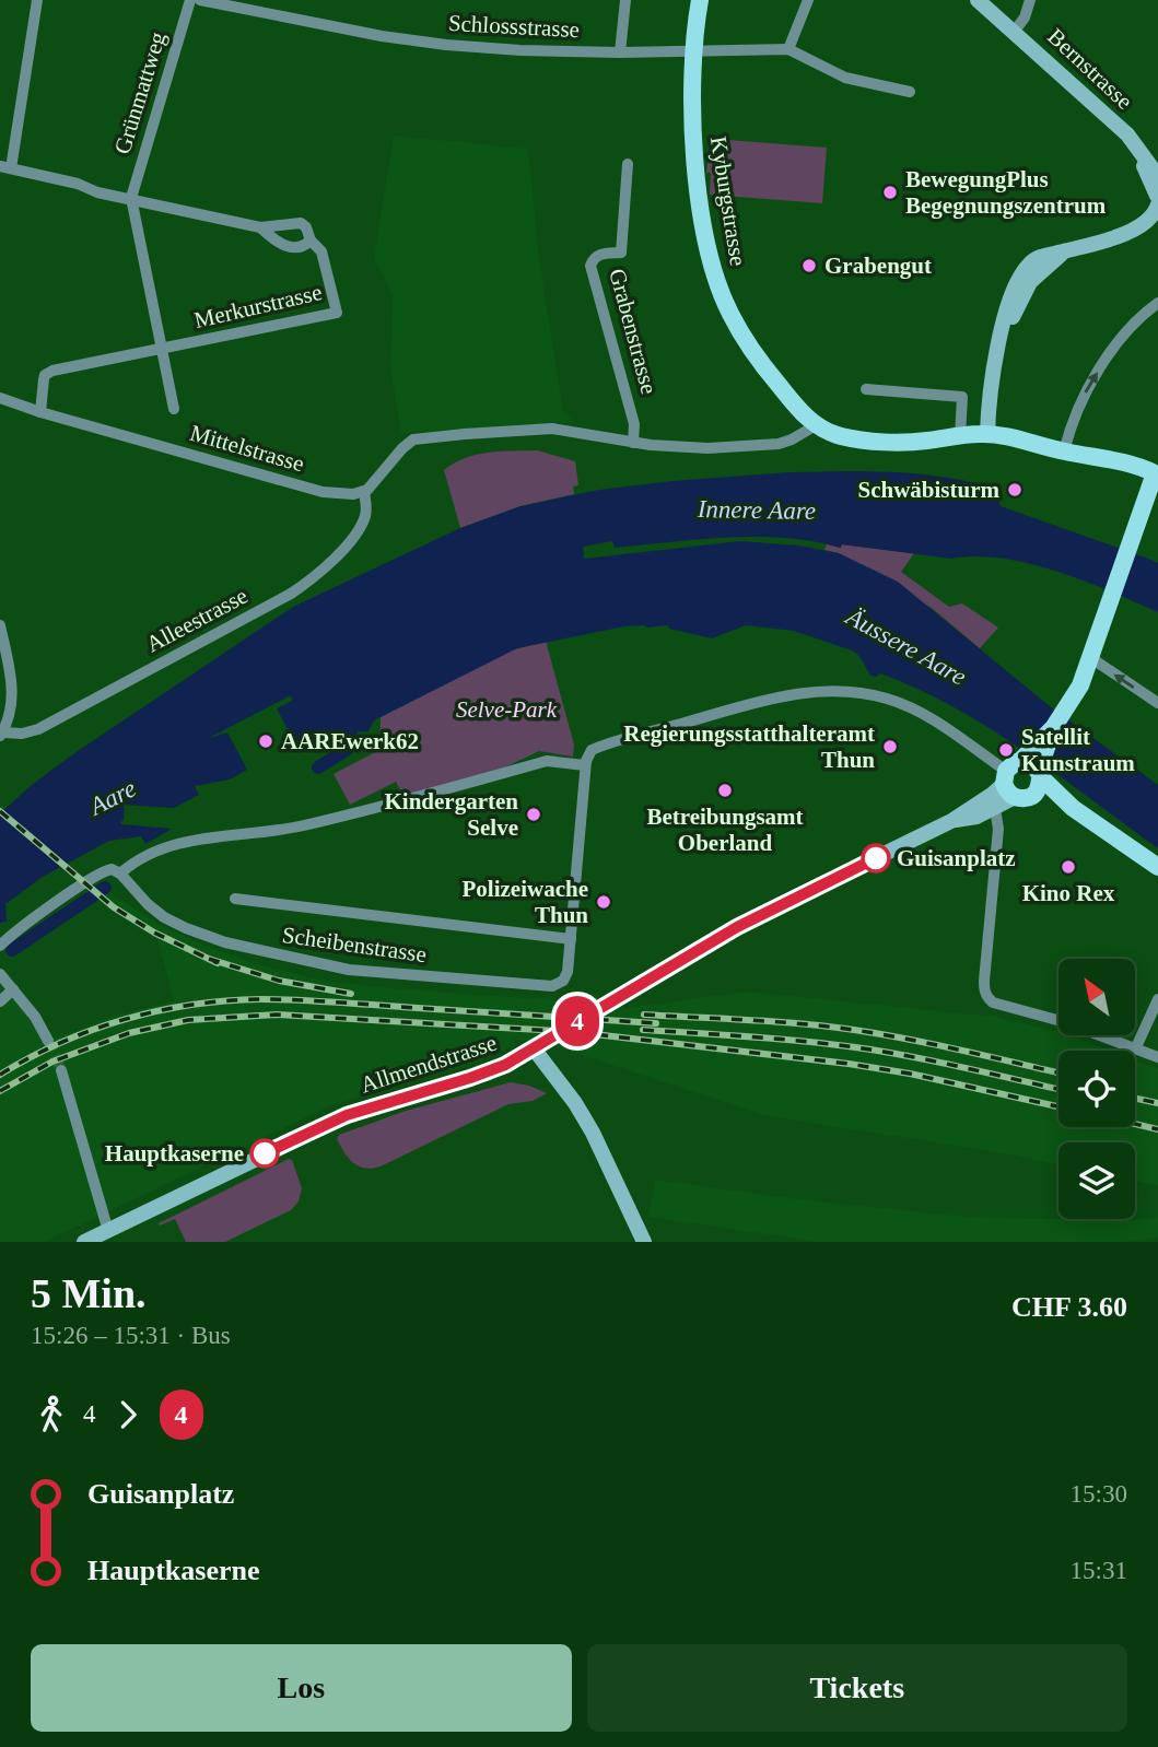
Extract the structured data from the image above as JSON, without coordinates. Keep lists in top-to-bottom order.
{
  "streets": {
    "main road": ["Bernstrasse", "Kyburgstrasse", "Allmendstrasse"],
    "street": [
      "Schlossstrasse",
      "Grünmattweg",
      "Merkurstrasse",
      "Grabenstrasse",
      "Mittelstrasse",
      "Alleestrasse",
      "Scheibenstrasse"
    ]
  },
  "crossings": [
    ["Schlossstrasse", "Kyburgstrasse"],
    ["Grünmattweg", "Merkurstrasse"],
    ["Merkurstrasse", "Mittelstrasse"],
    ["Mittelstrasse", "Alleestrasse"]
  ],
  "water": ["Innere Aare", "Äussere Aare", "Aare"],
  "parks": ["Selve-Park"],
  "places": [
    "BewegungPlus Begegnungszentrum",
    "Grabengut",
    "Schwäbisturm",
    "AAREwerk62",
    "Regierungsstatthalteramt Thun",
    "Satellit Kunstraum",
    "Betreibungsamt Oberland",
    "Kindergarten Selve",
    "Guisanplatz",
    "Kino Rex",
    "Polizeiwache Thun",
    "Hauptkaserne"
  ],
  "lines": ["bus line 4"],
  "north": "top left",
  "page": {
    "on_map": "4",
    "heading": ["5 Min.", "15:26 – 15:31 · Bus", "CHF 3.60"],
    "legs": ["4", "4"],
    "list": [
      {
        "name": "Guisanplatz",
        "value": "15:30"
      },
      {
        "name": "Hauptkaserne",
        "value": "15:31"
      }
    ],
    "buttons": ["Los", "Tickets"]
  }
}
